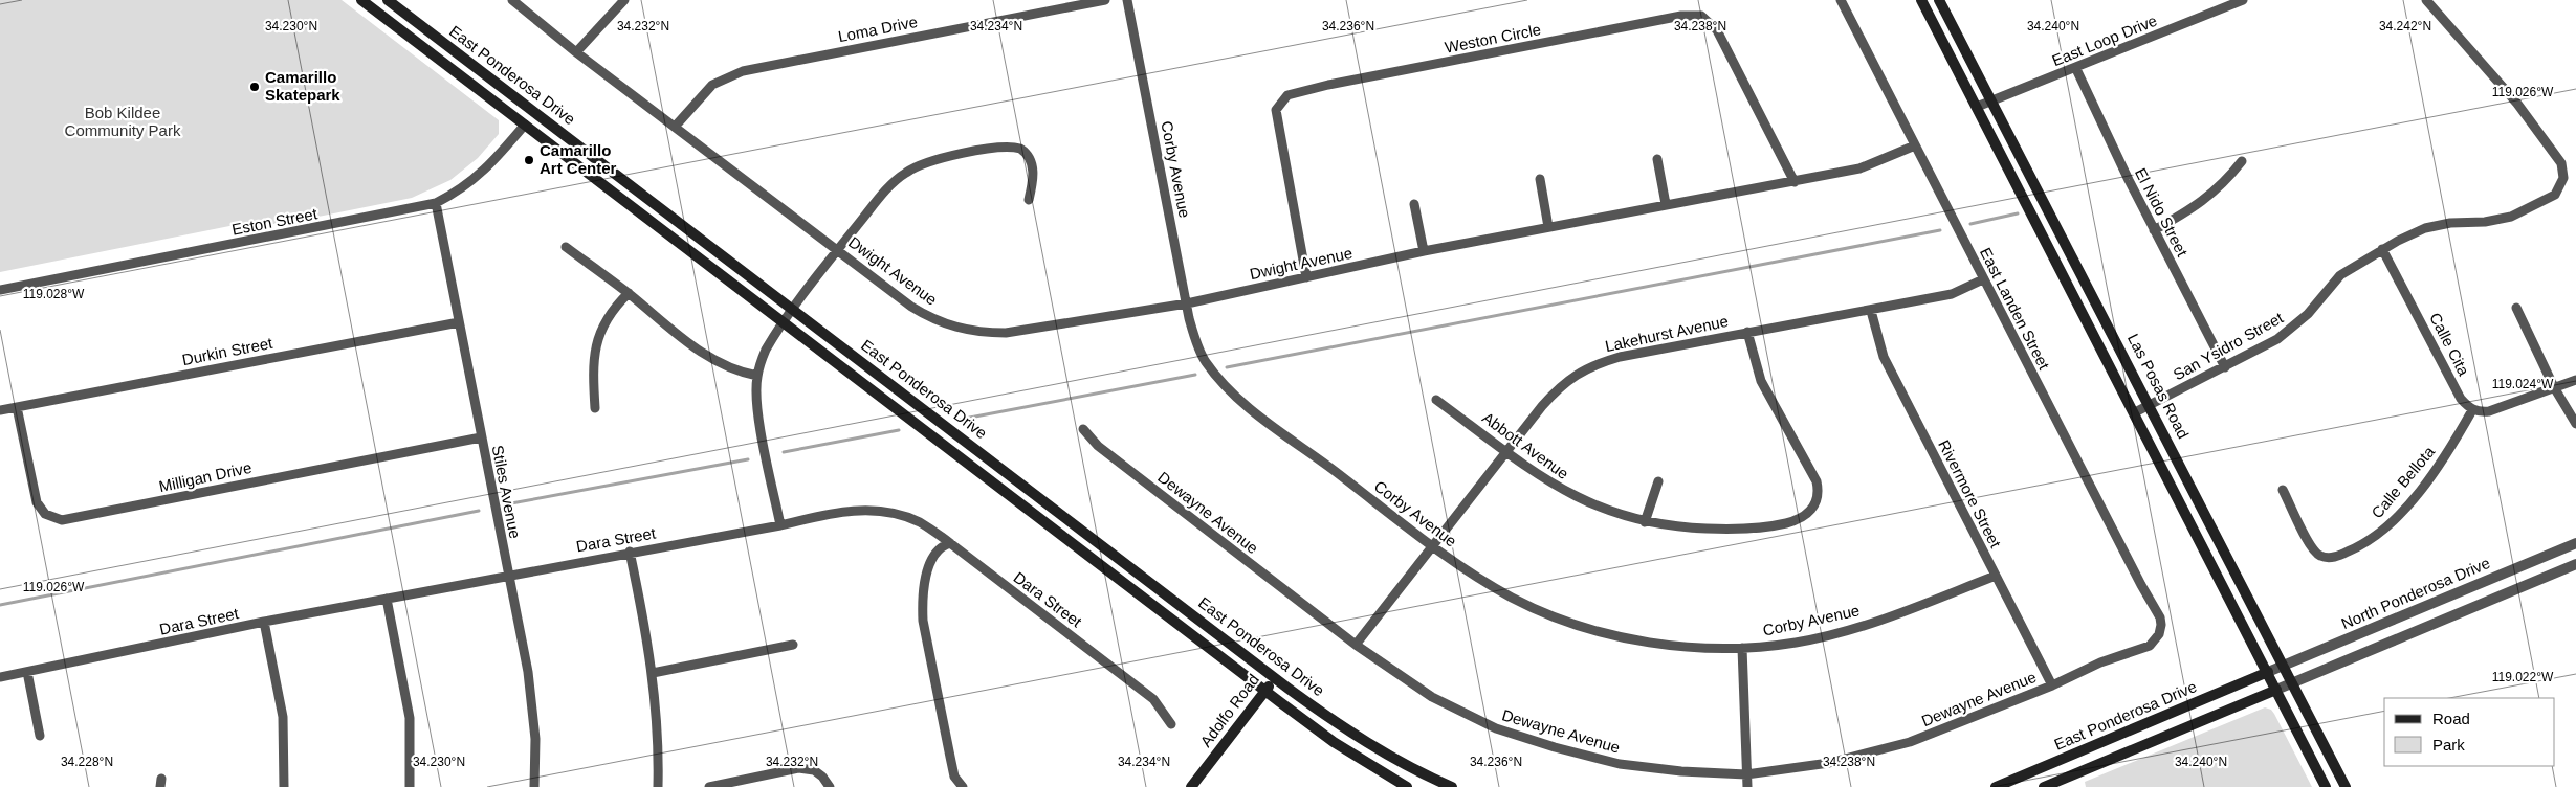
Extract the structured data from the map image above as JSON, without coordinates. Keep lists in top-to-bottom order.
{
  "streets": {
    "main road": ["East Ponderosa Drive", "Las Posas Road", "Adolfo Road"],
    "street": [
      "Loma Drive",
      "Weston Circle",
      "East Loop Drive",
      "Corby Avenue",
      "El Nido Street",
      "Eston Street",
      "Dwight Avenue",
      "East Landen Street",
      "Lakehurst Avenue",
      "Calle Cita",
      "San Ysidro Street",
      "Durkin Street",
      "Abbott Avenue",
      "Milligan Drive",
      "Calle Bellota",
      "Stiles Avenue",
      "Rivermore Street",
      "Dewayne Avenue",
      "Dara Street",
      "North Ponderosa Drive"
    ]
  },
  "crossings": [
    ["Loma Drive", "Dwight Avenue"],
    ["Weston Circle", "Dwight Avenue"],
    ["East Loop Drive", "El Nido Street"],
    ["East Loop Drive", "Las Posas Road"],
    ["East Ponderosa Drive", "Eston Street"],
    ["East Ponderosa Drive", "Las Posas Road"],
    ["East Ponderosa Drive", "North Ponderosa Drive"],
    ["East Ponderosa Drive", "Adolfo Road"],
    ["Corby Avenue", "Dwight Avenue"],
    ["Corby Avenue", "Lakehurst Avenue"],
    ["Corby Avenue", "Rivermore Street"],
    ["El Nido Street", "San Ysidro Street"],
    ["Eston Street", "Stiles Avenue"],
    ["Dwight Avenue", "East Landen Street"],
    ["East Landen Street", "Lakehurst Avenue"],
    ["East Landen Street", "Dewayne Avenue"],
    ["Lakehurst Avenue", "Abbott Avenue"],
    ["Lakehurst Avenue", "Rivermore Street"],
    ["Lakehurst Avenue", "Dewayne Avenue"],
    ["Calle Cita", "San Ysidro Street"],
    ["Calle Cita", "Calle Bellota"],
    ["San Ysidro Street", "Las Posas Road"],
    ["Durkin Street", "Milligan Drive"],
    ["Durkin Street", "Stiles Avenue"],
    ["Las Posas Road", "North Ponderosa Drive"],
    ["Milligan Drive", "Stiles Avenue"],
    ["Stiles Avenue", "Dara Street"],
    ["Rivermore Street", "Dewayne Avenue"]
  ],
  "parks": ["Bob Kildee Community Park"],
  "places": ["Camarillo Skatepark", "Camarillo Art Center"],
  "legend": ["Road", "Park"],
  "coordinates": [
    "34.230°N",
    "34.232°N",
    "34.234°N",
    "34.236°N",
    "34.238°N",
    "34.240°N",
    "34.242°N",
    "119.026°W",
    "119.028°W",
    "119.024°W",
    "119.022°W",
    "34.228°N"
  ]
}
